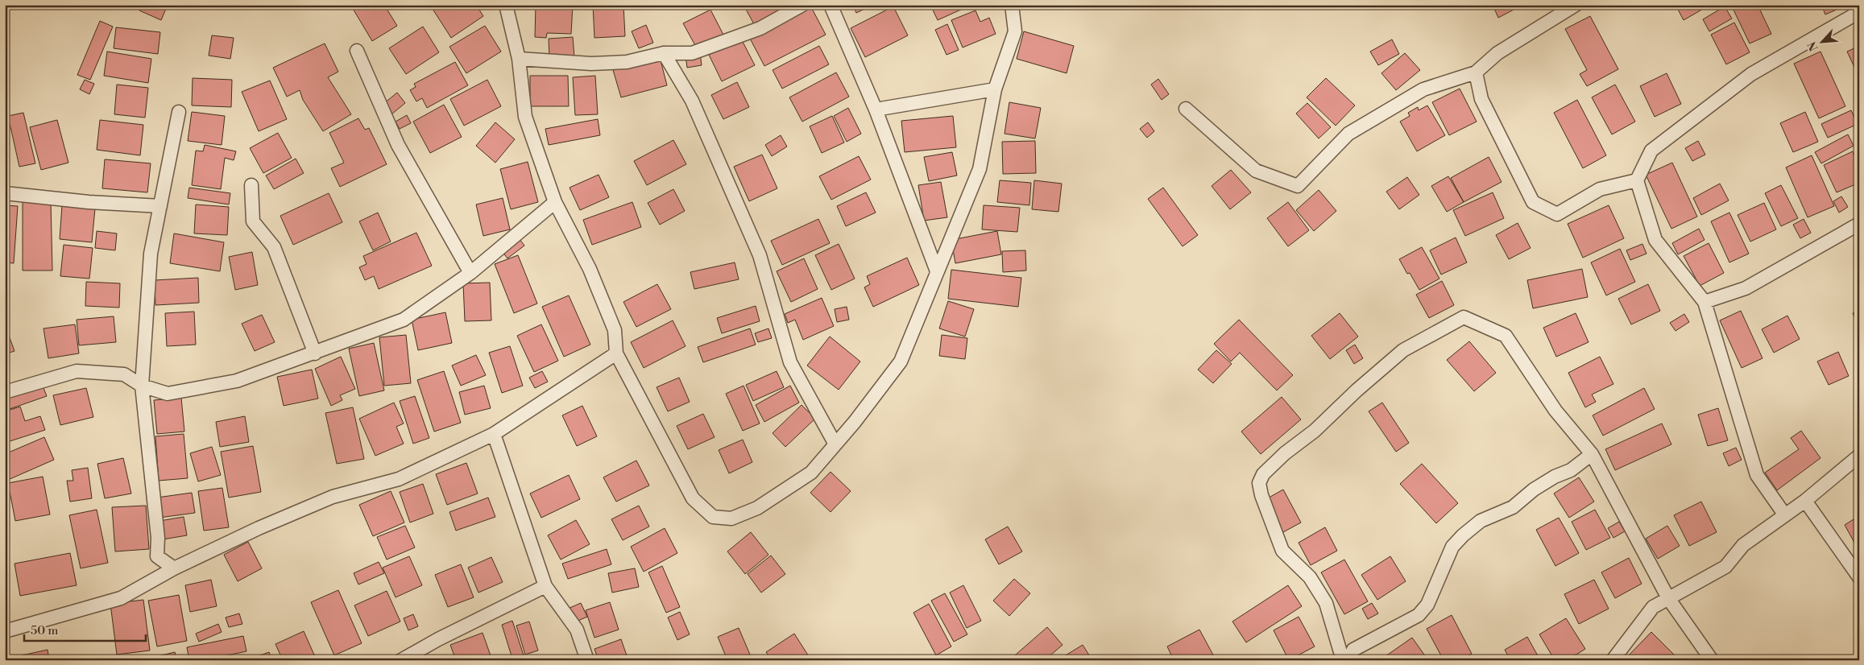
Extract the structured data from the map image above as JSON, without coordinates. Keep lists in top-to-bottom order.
{
  "scale_bar": "50 m",
  "north": "bottom left"
}
